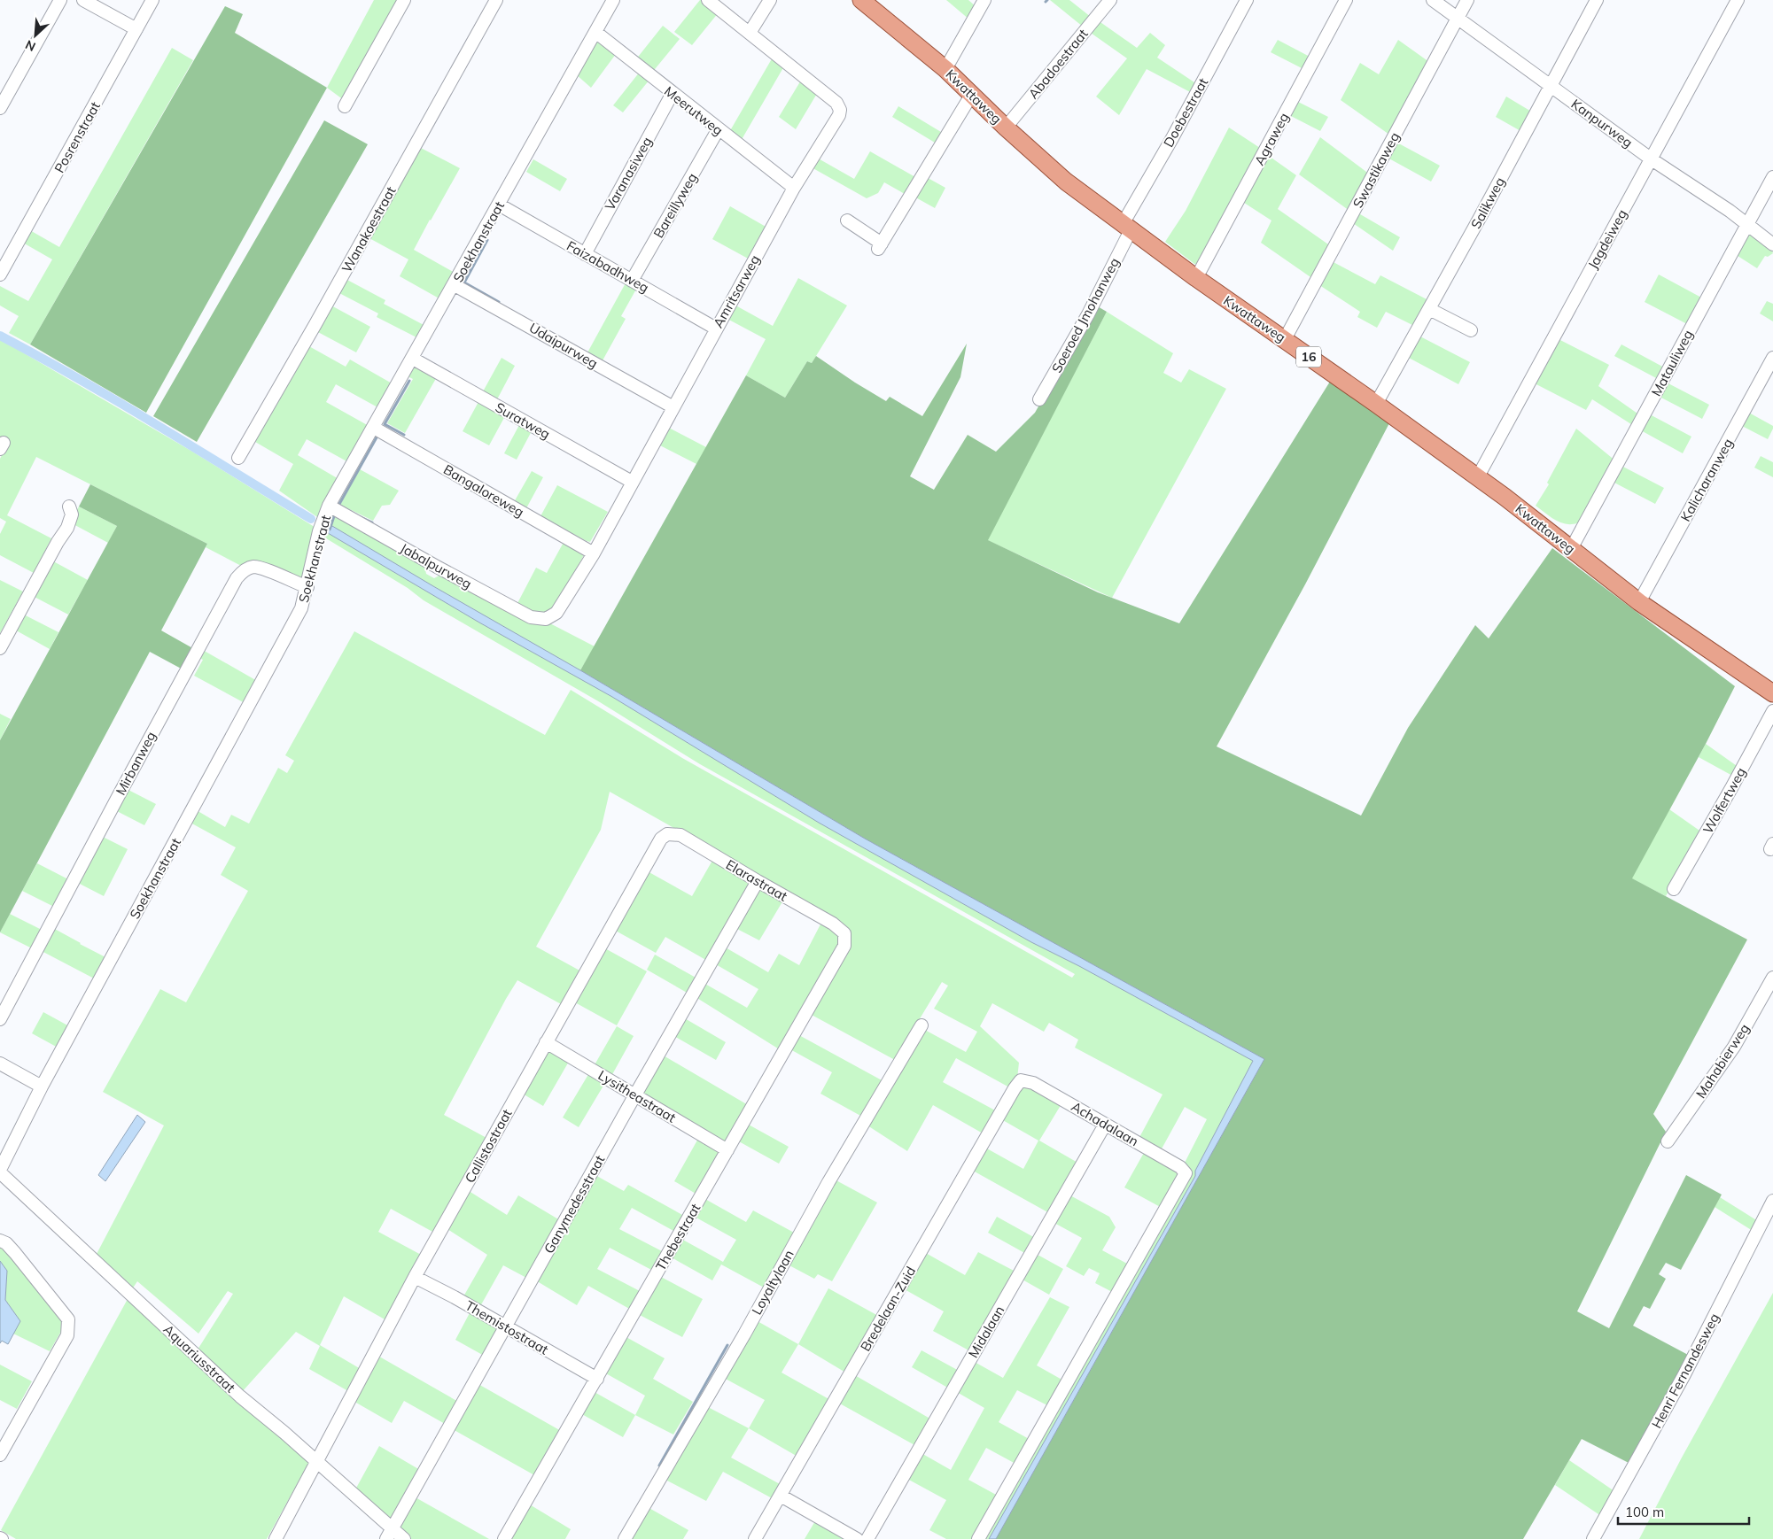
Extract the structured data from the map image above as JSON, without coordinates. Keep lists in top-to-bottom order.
{
  "streets": {
    "main road": ["Kwattaweg", "16"],
    "street": [
      "Abadoestraat",
      "Meerutweg",
      "Doebestraat",
      "Kanpurweg",
      "Posrenstraat",
      "Agraweg",
      "Swastikaweg",
      "Varanasiweg",
      "Salikweg",
      "Bareillyweg",
      "Wanakoestraat",
      "Jagdeiweg",
      "Soekhanstraat",
      "Faizabadhweg",
      "Amritsarweg",
      "Soeroed Jmohanweg",
      "Udaipurweg",
      "Matauliweg",
      "Suratweg",
      "Kalicharanweg",
      "Bangaloreweg",
      "Jabalpurweg",
      "Mirbanweg",
      "Wolfertweg",
      "Elarastraat",
      "Mahabierweg",
      "Lysitheastraat",
      "Achadalaan",
      "Callistostraat",
      "Ganymedesstraat",
      "Thebestraat",
      "Loyaltylaan",
      "Bredelaan-Zuid",
      "Themistostraat",
      "Midalaan",
      "Aquariusstraat",
      "Henri Fernandesweg"
    ]
  },
  "crossings": [
    ["Abadoestraat", "Kwattaweg"],
    ["Kwattaweg", "Doebestraat"],
    ["Kwattaweg", "Agraweg"],
    ["Kwattaweg", "Swastikaweg"],
    ["Kwattaweg", "Salikweg"],
    ["Kwattaweg", "Jagdeiweg"],
    ["Kwattaweg", "Soeroed Jmohanweg"],
    ["Kwattaweg", "Matauliweg"],
    ["Kwattaweg", "Kalicharanweg"],
    ["Meerutweg", "Varanasiweg"],
    ["Meerutweg", "Bareillyweg"],
    ["Meerutweg", "Soekhanstraat"],
    ["Meerutweg", "Amritsarweg"],
    ["Doebestraat", "Soeroed Jmohanweg"],
    ["Kanpurweg", "Swastikaweg"],
    ["Kanpurweg", "Salikweg"],
    ["Kanpurweg", "Jagdeiweg"],
    ["Kanpurweg", "Matauliweg"],
    ["Varanasiweg", "Faizabadhweg"],
    ["Bareillyweg", "Faizabadhweg"],
    ["Soekhanstraat", "Faizabadhweg"],
    ["Soekhanstraat", "Udaipurweg"],
    ["Soekhanstraat", "Suratweg"],
    ["Soekhanstraat", "Bangaloreweg"],
    ["Soekhanstraat", "Jabalpurweg"],
    ["Soekhanstraat", "Mirbanweg"],
    ["Soekhanstraat", "Aquariusstraat"],
    ["Faizabadhweg", "Amritsarweg"],
    ["Amritsarweg", "Udaipurweg"],
    ["Amritsarweg", "Suratweg"],
    ["Amritsarweg", "Bangaloreweg"],
    ["Amritsarweg", "Jabalpurweg"],
    ["Elarastraat", "Callistostraat"],
    ["Elarastraat", "Ganymedesstraat"],
    ["Elarastraat", "Thebestraat"],
    ["Lysitheastraat", "Callistostraat"],
    ["Lysitheastraat", "Ganymedesstraat"],
    ["Lysitheastraat", "Thebestraat"],
    ["Achadalaan", "Bredelaan-Zuid"],
    ["Achadalaan", "Midalaan"],
    ["Callistostraat", "Themistostraat"],
    ["Callistostraat", "Aquariusstraat"],
    ["Ganymedesstraat", "Themistostraat"],
    ["Ganymedesstraat", "Aquariusstraat"],
    ["Thebestraat", "Themistostraat"]
  ],
  "scale_bar": "100 m",
  "north": "bottom left"
}
